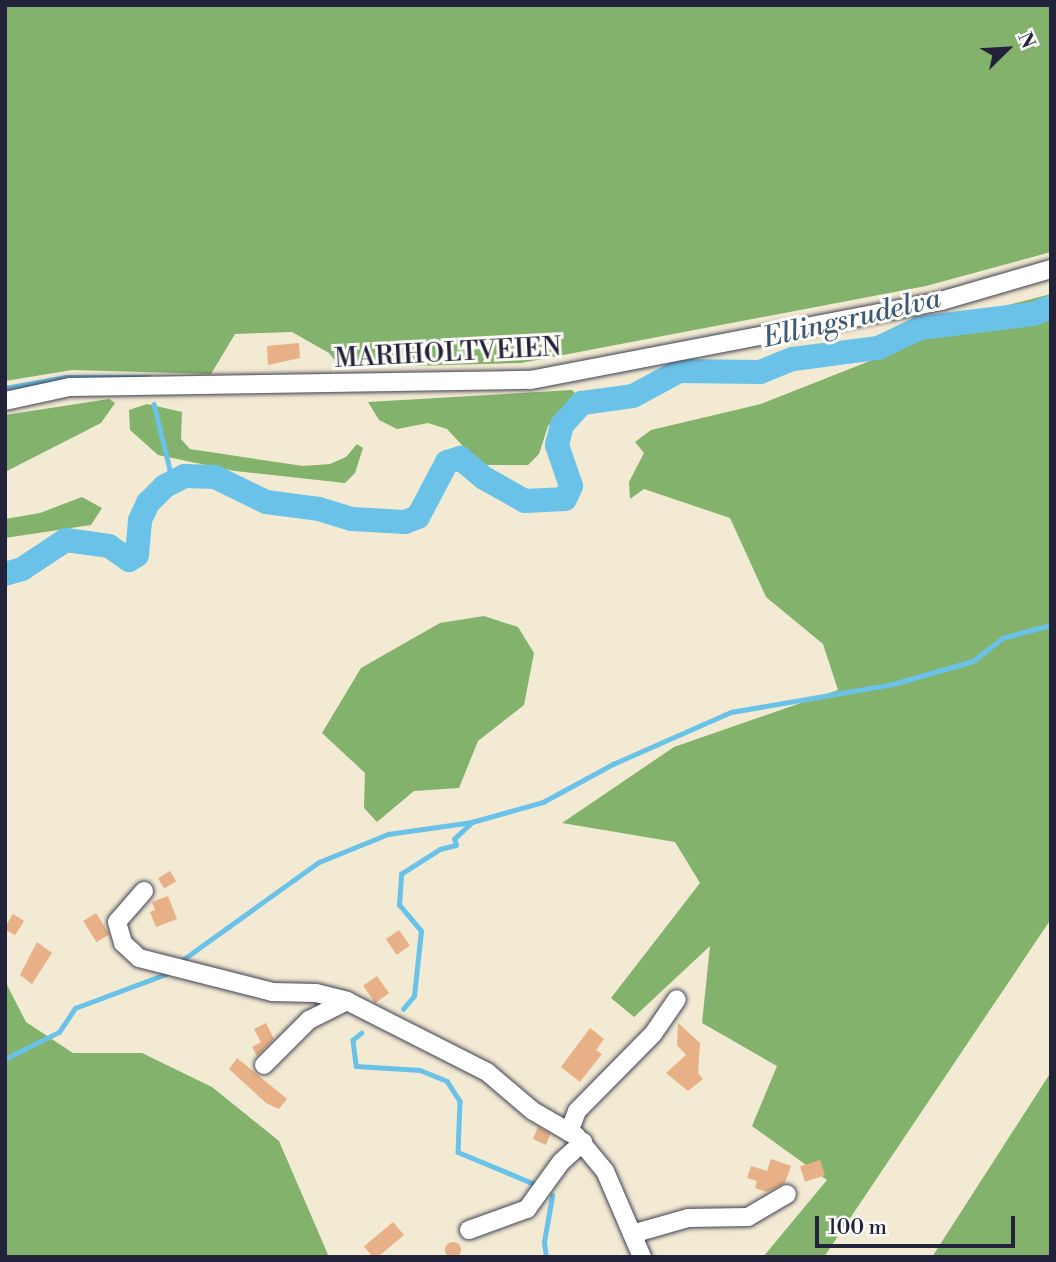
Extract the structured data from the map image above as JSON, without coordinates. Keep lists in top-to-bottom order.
{
  "streets": {
    "street": ["MARIHOLTVEIEN"]
  },
  "water": ["Ellingsrudelva"],
  "scale_bar": "100 m",
  "north": "top right"
}
